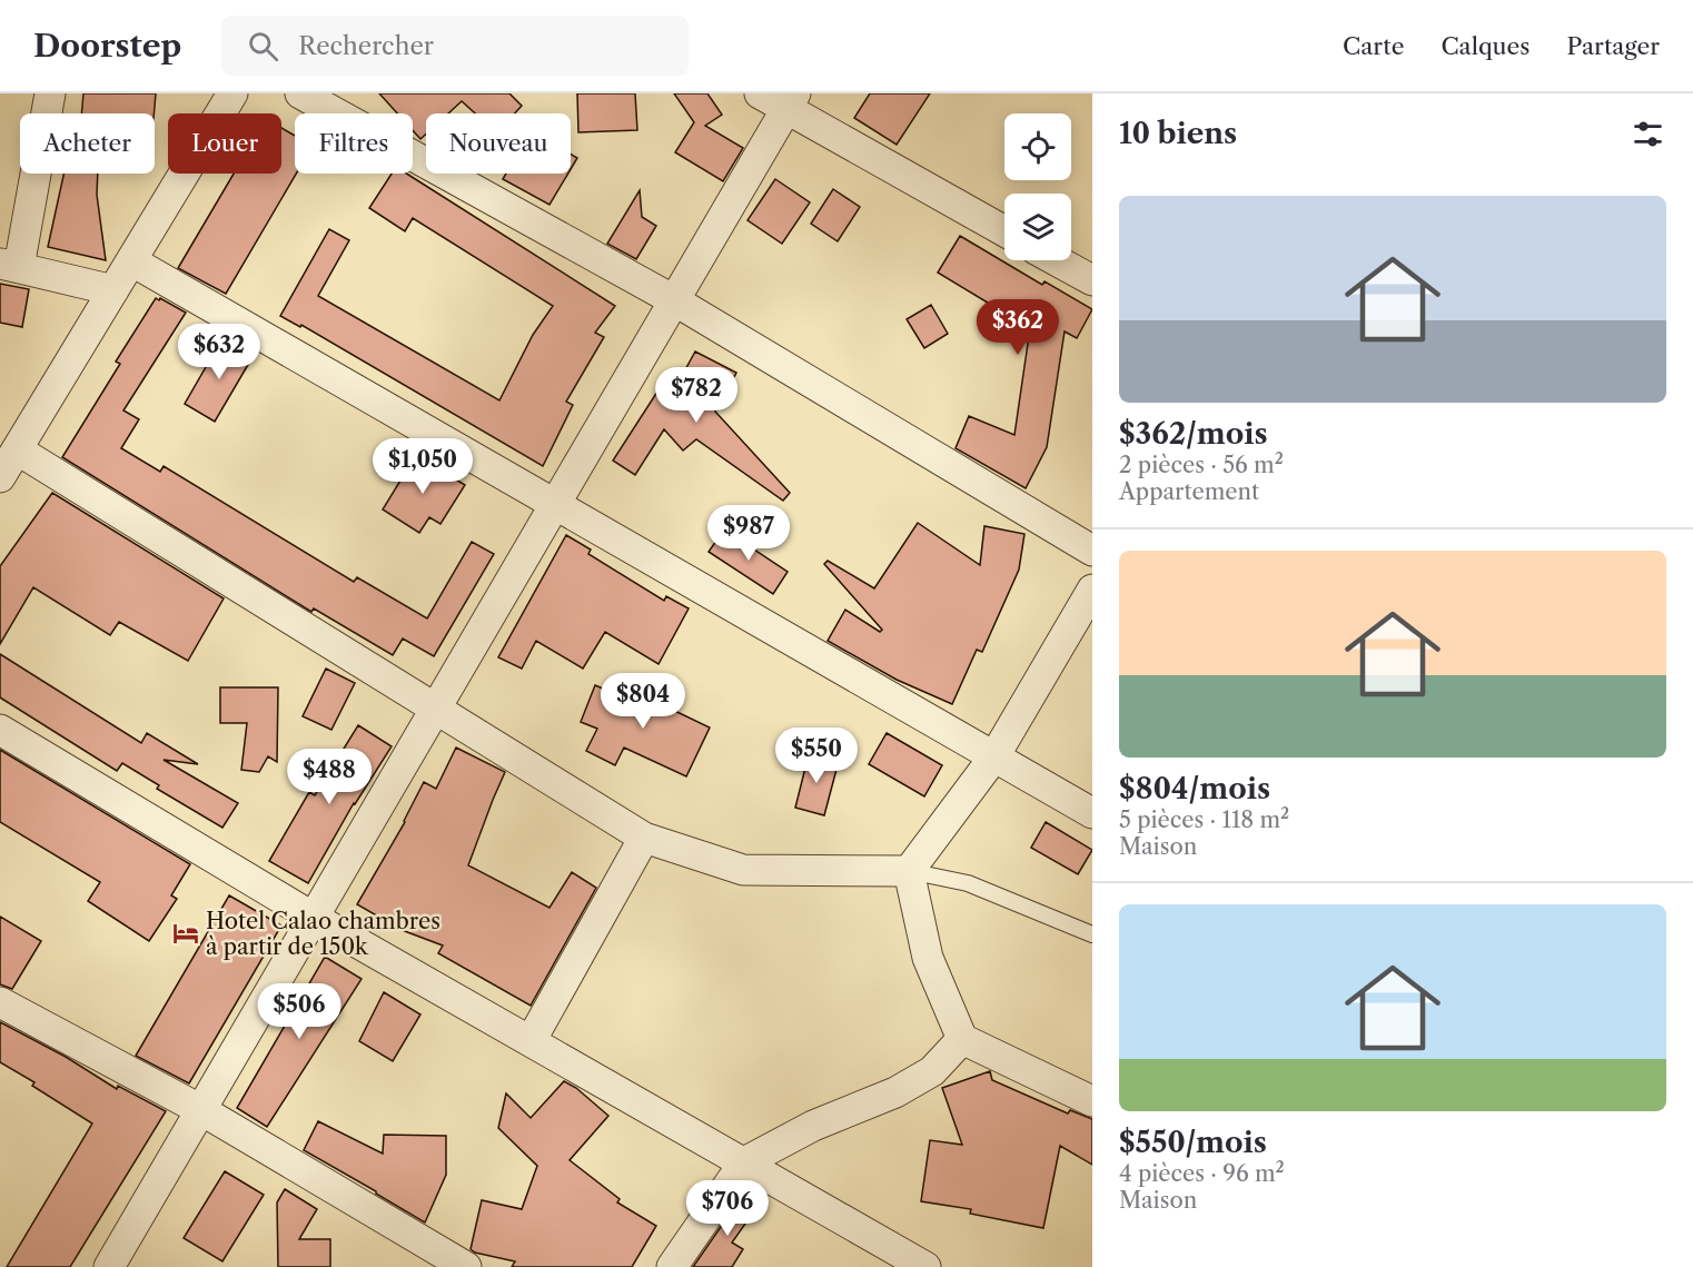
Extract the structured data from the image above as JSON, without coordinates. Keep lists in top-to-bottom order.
{
  "places": {
    "hotel": ["Hotel Calao chambres à partir de 150k"]
  },
  "page": {
    "header": "Doorstep",
    "search": "Rechercher",
    "nav": ["Carte", "Calques", "Partager"],
    "heading": "10 biens",
    "chip": [
      "Acheter",
      "Louer",
      "Filtres",
      "Nouveau"
    ],
    "list": [
      {
        "name": "$362/mois",
        "note": "2 pièces · 56 m² · Appartement"
      },
      {
        "name": "$804/mois",
        "note": "5 pièces · 118 m² · Maison"
      },
      {
        "name": "$550/mois",
        "note": "4 pièces · 96 m² · Maison"
      }
    ],
    "price": [
      "$362",
      "$632",
      "$782",
      "$1,050",
      "$987",
      "$804",
      "$550",
      "$488",
      "$506",
      "$706"
    ]
  }
}
